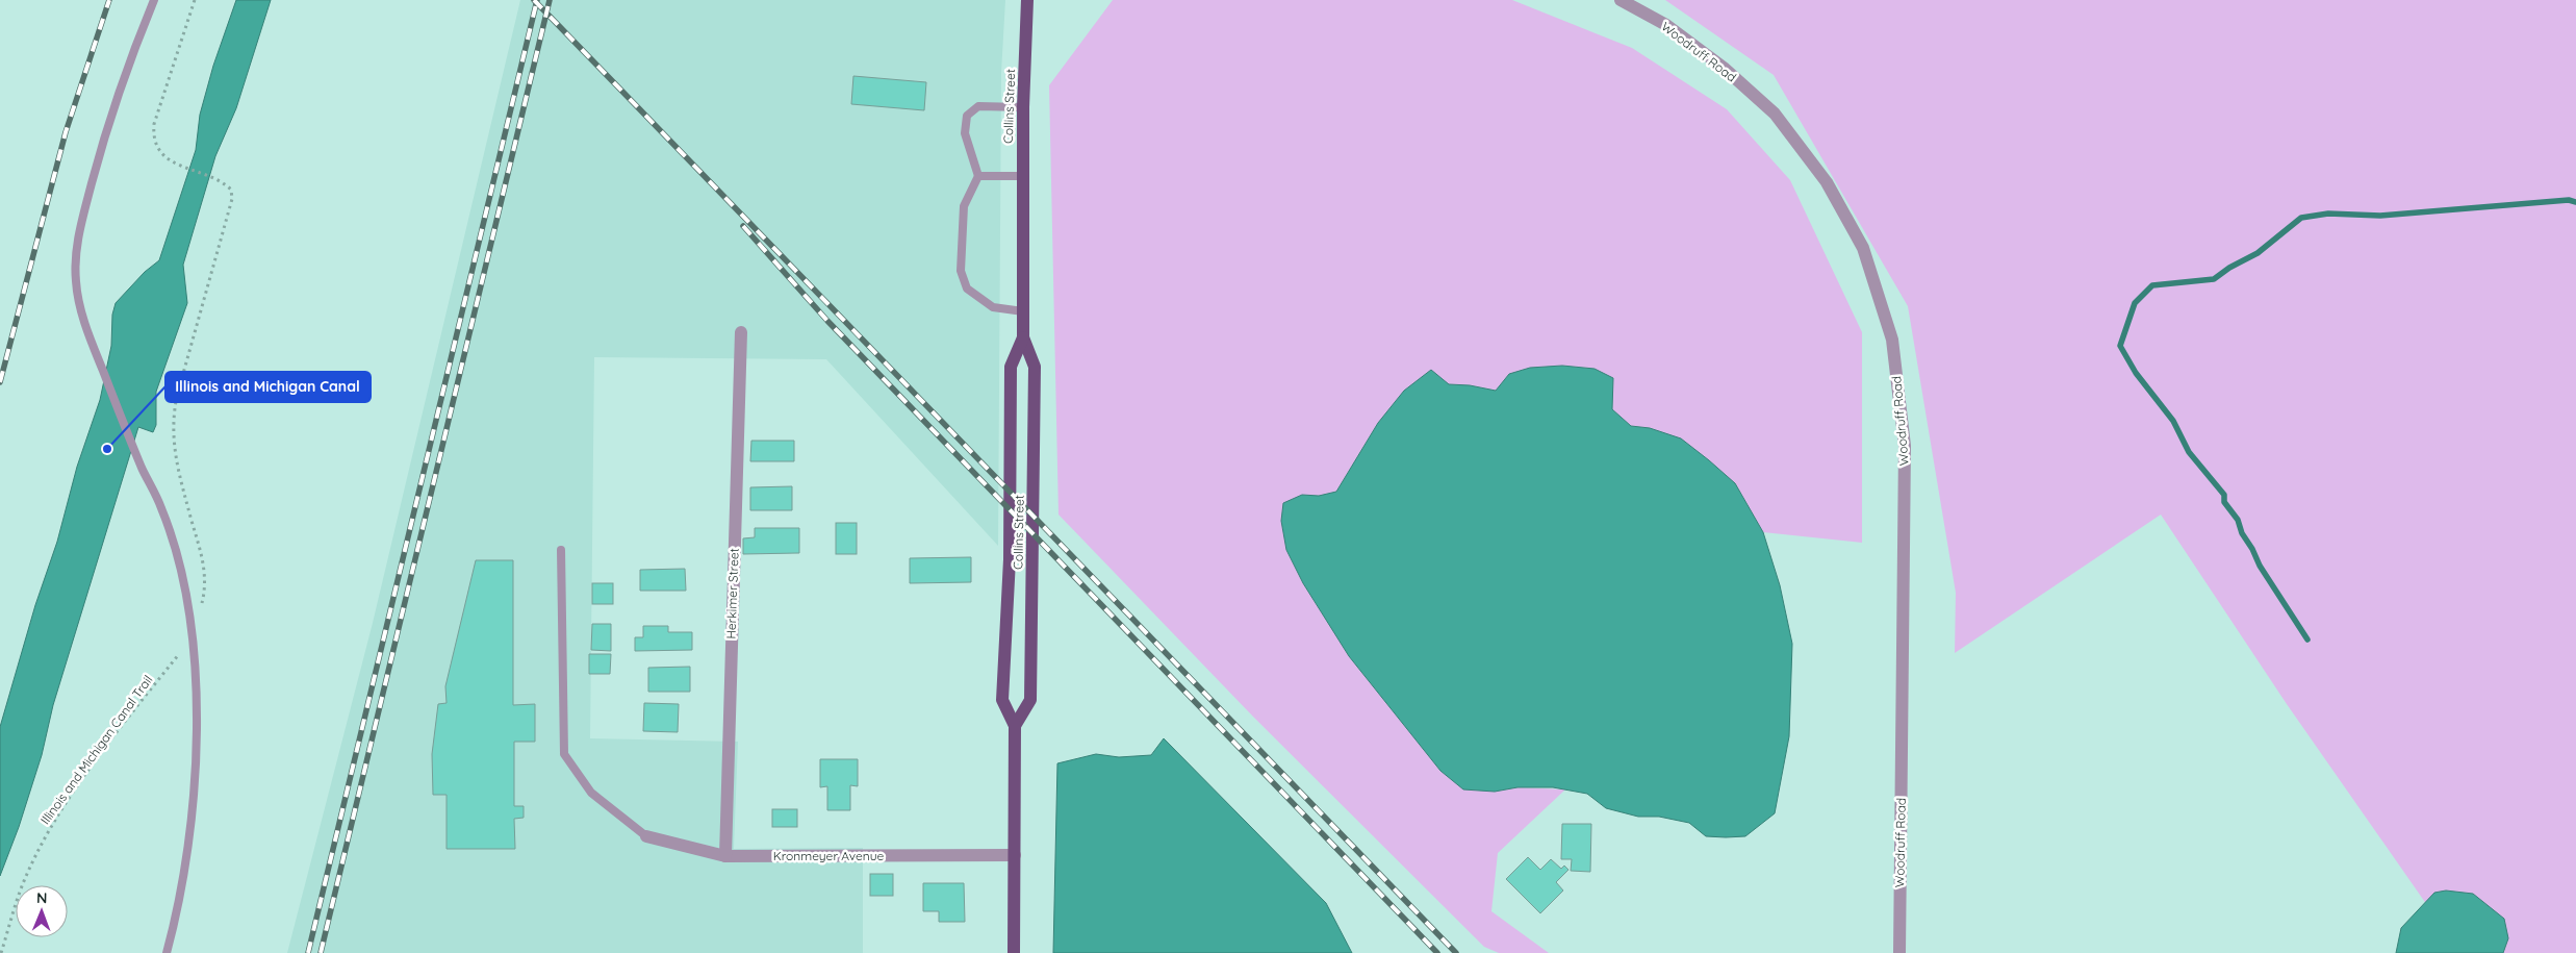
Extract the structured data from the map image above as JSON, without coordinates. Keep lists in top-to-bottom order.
{
  "streets": {
    "main road": ["Collins Street"],
    "street": ["Woodruff Road", "Herkimer Street", "Kronmeyer Avenue"],
    "path": ["Illinois and Michigan Canal Trail"]
  },
  "crossings": [
    ["Collins Street", "Kronmeyer Avenue"],
    ["Herkimer Street", "Kronmeyer Avenue"]
  ],
  "places": ["Illinois and Michigan Canal"],
  "north": "top"
}
